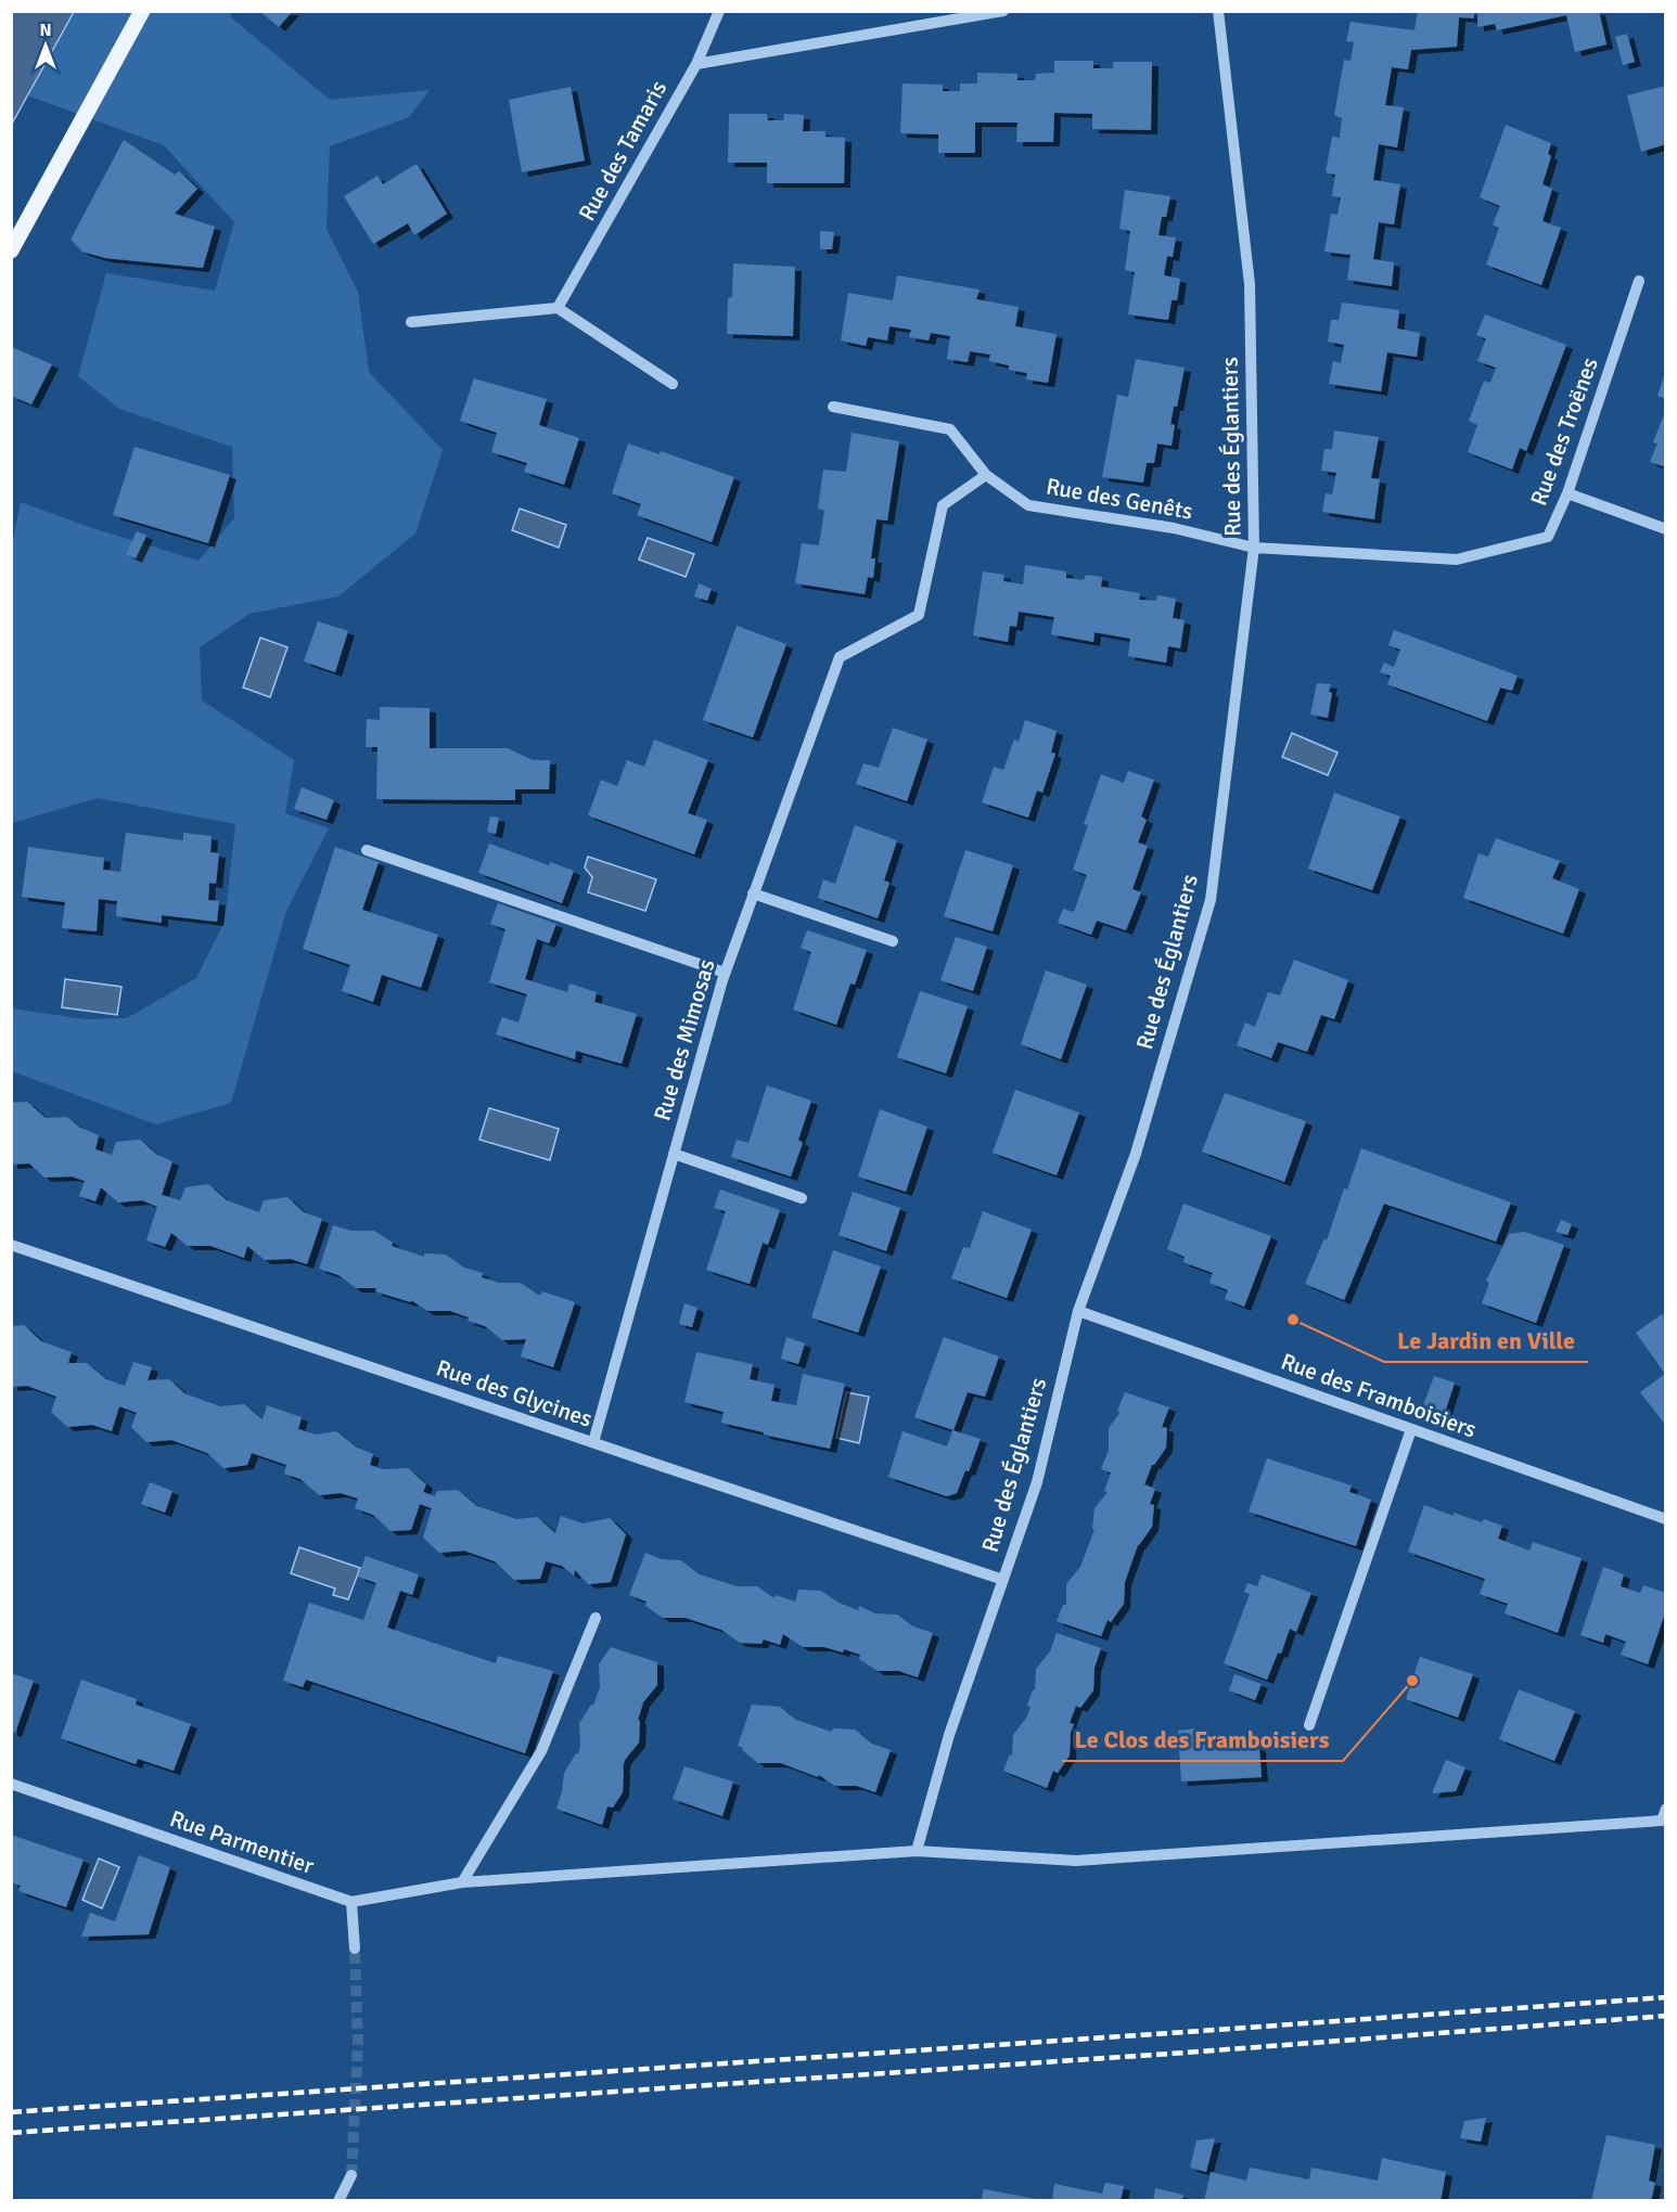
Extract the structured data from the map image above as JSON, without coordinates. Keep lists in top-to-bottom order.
{
  "streets": {
    "street": [
      "Rue des Tamaris",
      "Rue des Troënes",
      "Rue des Églantiers",
      "Rue des Genêts",
      "Rue des Mimosas",
      "Rue des Glycines",
      "Rue des Framboisiers",
      "Rue Parmentier"
    ]
  },
  "crossings": [
    ["Rue des Troënes", "Rue des Églantiers"],
    ["Rue des Troënes", "Rue des Genêts"],
    ["Rue des Églantiers", "Rue des Genêts"],
    ["Rue des Églantiers", "Rue des Glycines"],
    ["Rue des Églantiers", "Rue des Framboisiers"],
    ["Rue des Églantiers", "Rue Parmentier"],
    ["Rue des Genêts", "Rue des Mimosas"],
    ["Rue des Mimosas", "Rue des Glycines"]
  ],
  "places": ["Le Jardin en Ville", "Le Clos des Framboisiers"],
  "north": "top"
}
